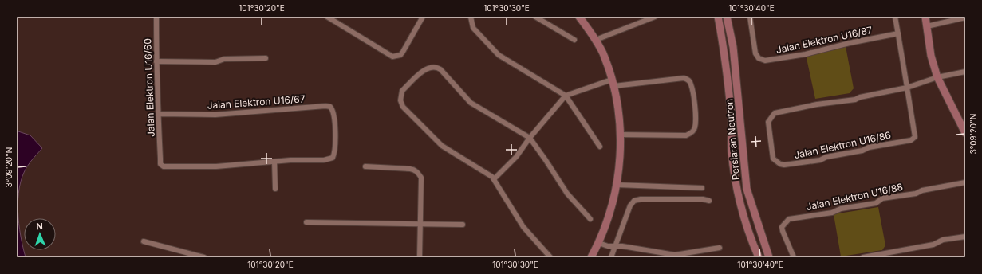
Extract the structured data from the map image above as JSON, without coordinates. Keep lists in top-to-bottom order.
{
  "streets": {
    "street": [
      "Jalan Elektron U16/87",
      "Jalan Elektron U16/60",
      "Jalan Elektron U16/67",
      "Persiaran Neutron",
      "Jalan Elektron U16/86",
      "Jalan Elektron U16/88"
    ]
  },
  "crossings": [
    ["Jalan Elektron U16/60", "Jalan Elektron U16/67"]
  ],
  "north": "top",
  "coordinates": [
    "101°30'20\"E",
    "101°30'30\"E",
    "101°30'40\"E",
    "3°09'20\"N"
  ]
}
